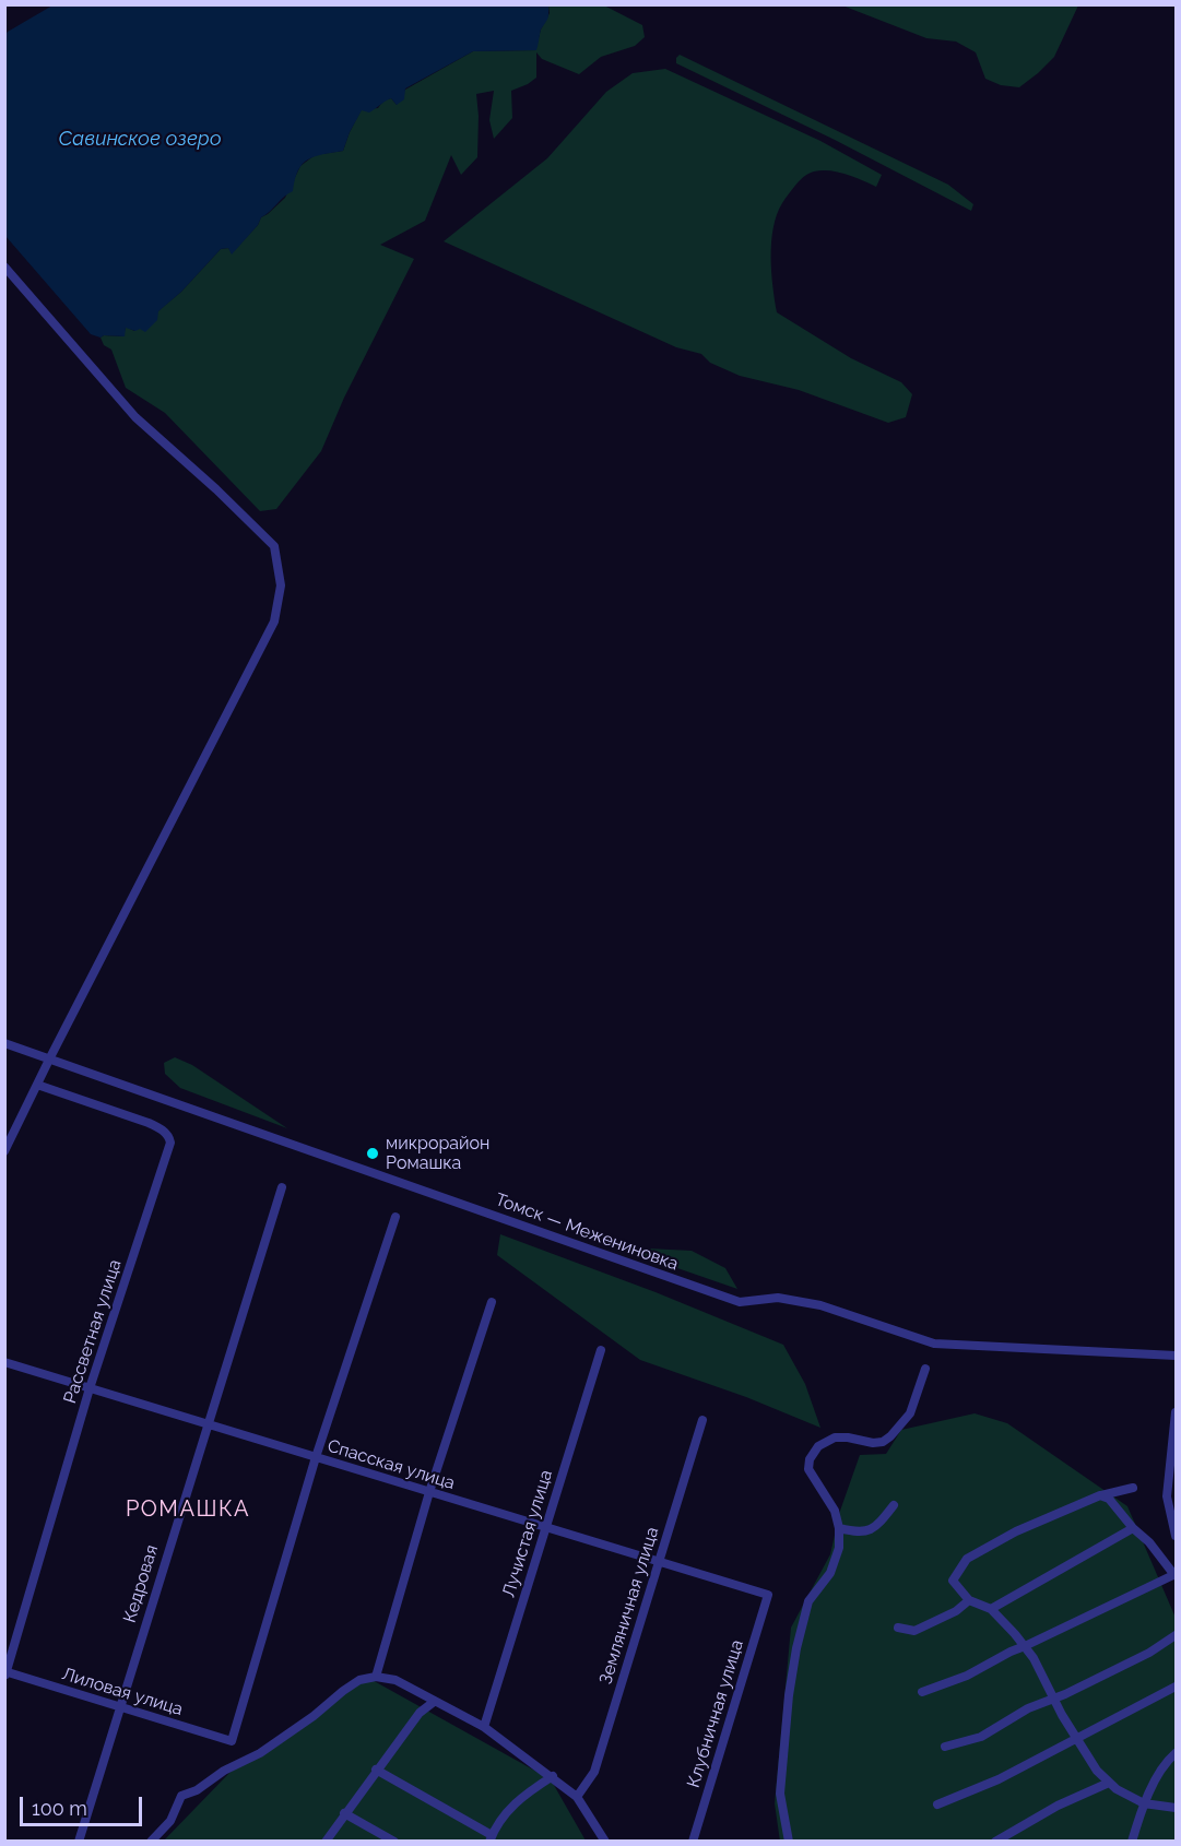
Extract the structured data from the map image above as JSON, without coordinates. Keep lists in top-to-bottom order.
{
  "streets": {
    "street": [
      "Томск — Межениновка",
      "Рассветная улица",
      "Спасская улица",
      "Лучистая улица",
      "Кедровая",
      "Земляничная улица",
      "Лиловая улица",
      "Клубничная улица"
    ]
  },
  "crossings": [
    ["Рассветная улица", "Спасская улица"],
    ["Рассветная улица", "Лиловая улица"],
    ["Спасская улица", "Лучистая улица"],
    ["Спасская улица", "Кедровая"],
    ["Спасская улица", "Земляничная улица"],
    ["Спасская улица", "Лиловая улица"],
    ["Спасская улица", "Клубничная улица"],
    ["Кедровая", "Лиловая улица"]
  ],
  "districts": ["РОМАШКА"],
  "water": ["Савинское озеро"],
  "places": ["микрорайон Ромашка"],
  "scale_bar": "100 m"
}
